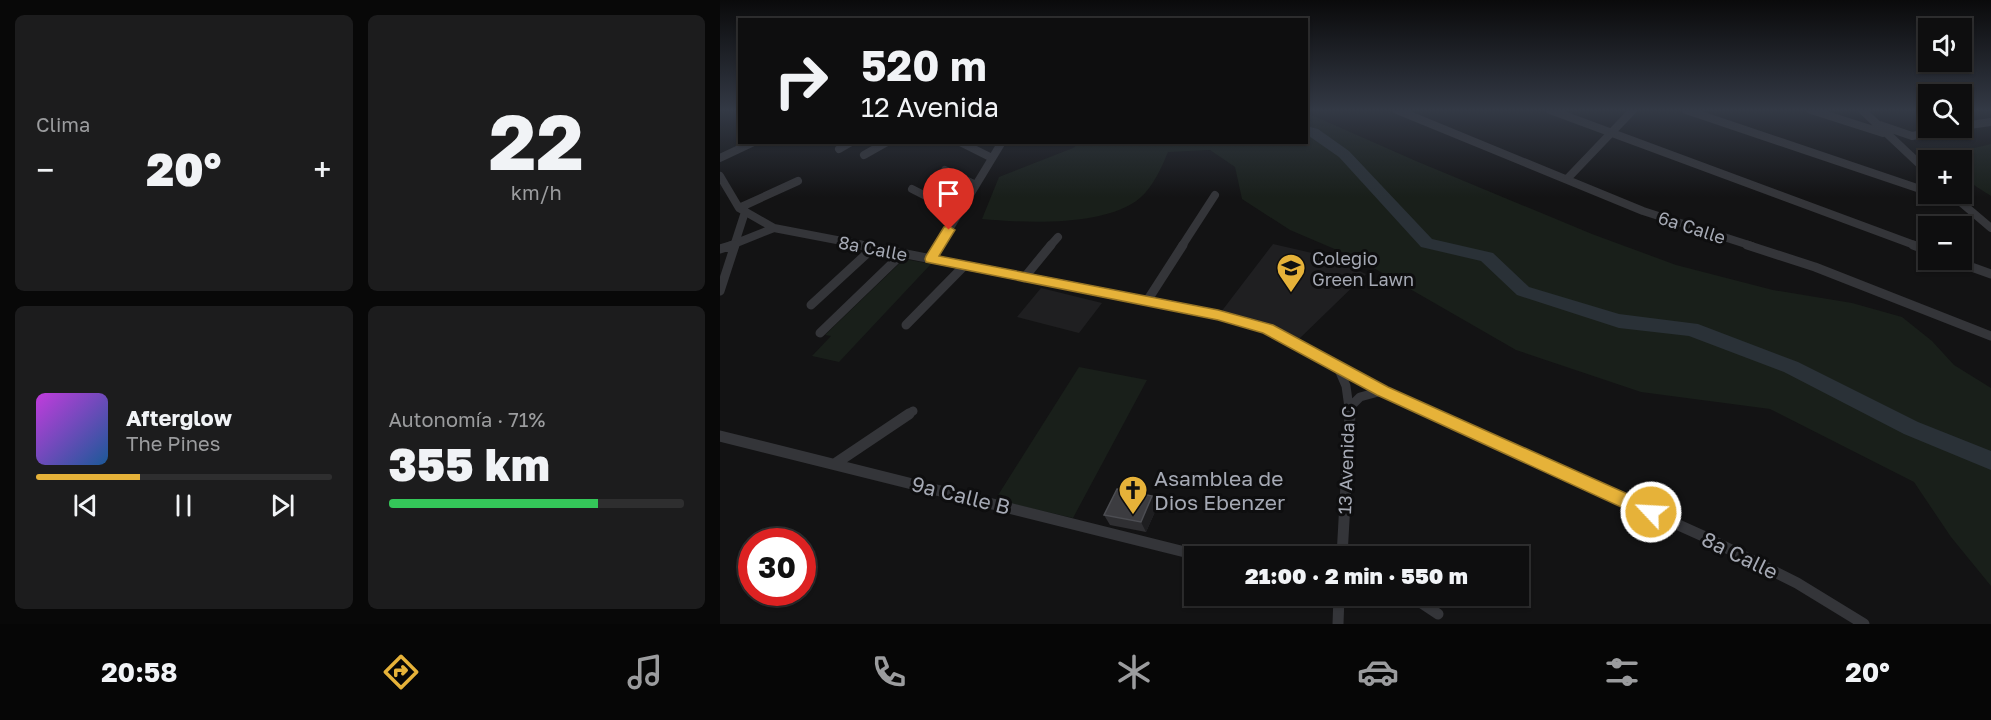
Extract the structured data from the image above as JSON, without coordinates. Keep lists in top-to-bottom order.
{
  "streets": {
    "street": [
      "6a Calle",
      "8a Calle",
      "13 Avenida C",
      "9a Calle B"
    ]
  },
  "crossings": [
    ["8a Calle", "13 Avenida C"]
  ],
  "places": {
    "school or university": ["Colegio Green Lawn"],
    "church": ["Asamblea de Dios Ebenzer"]
  },
  "page": {
    "tile": [
      "Clima",
      ["22", "km/h"],
      ["Autonomía · 71%", "355 km"]
    ],
    "map_buttons": ["+", "−"],
    "turn": ["520 m", "12 Avenida"],
    "heat": ["−", "20°", "+"],
    "song": ["Afterglow", "The Pines"],
    "limit": "30",
    "trip": "21:00 · 2 min · 550 m",
    "tabs": ["20:58", "20°"]
  }
}
